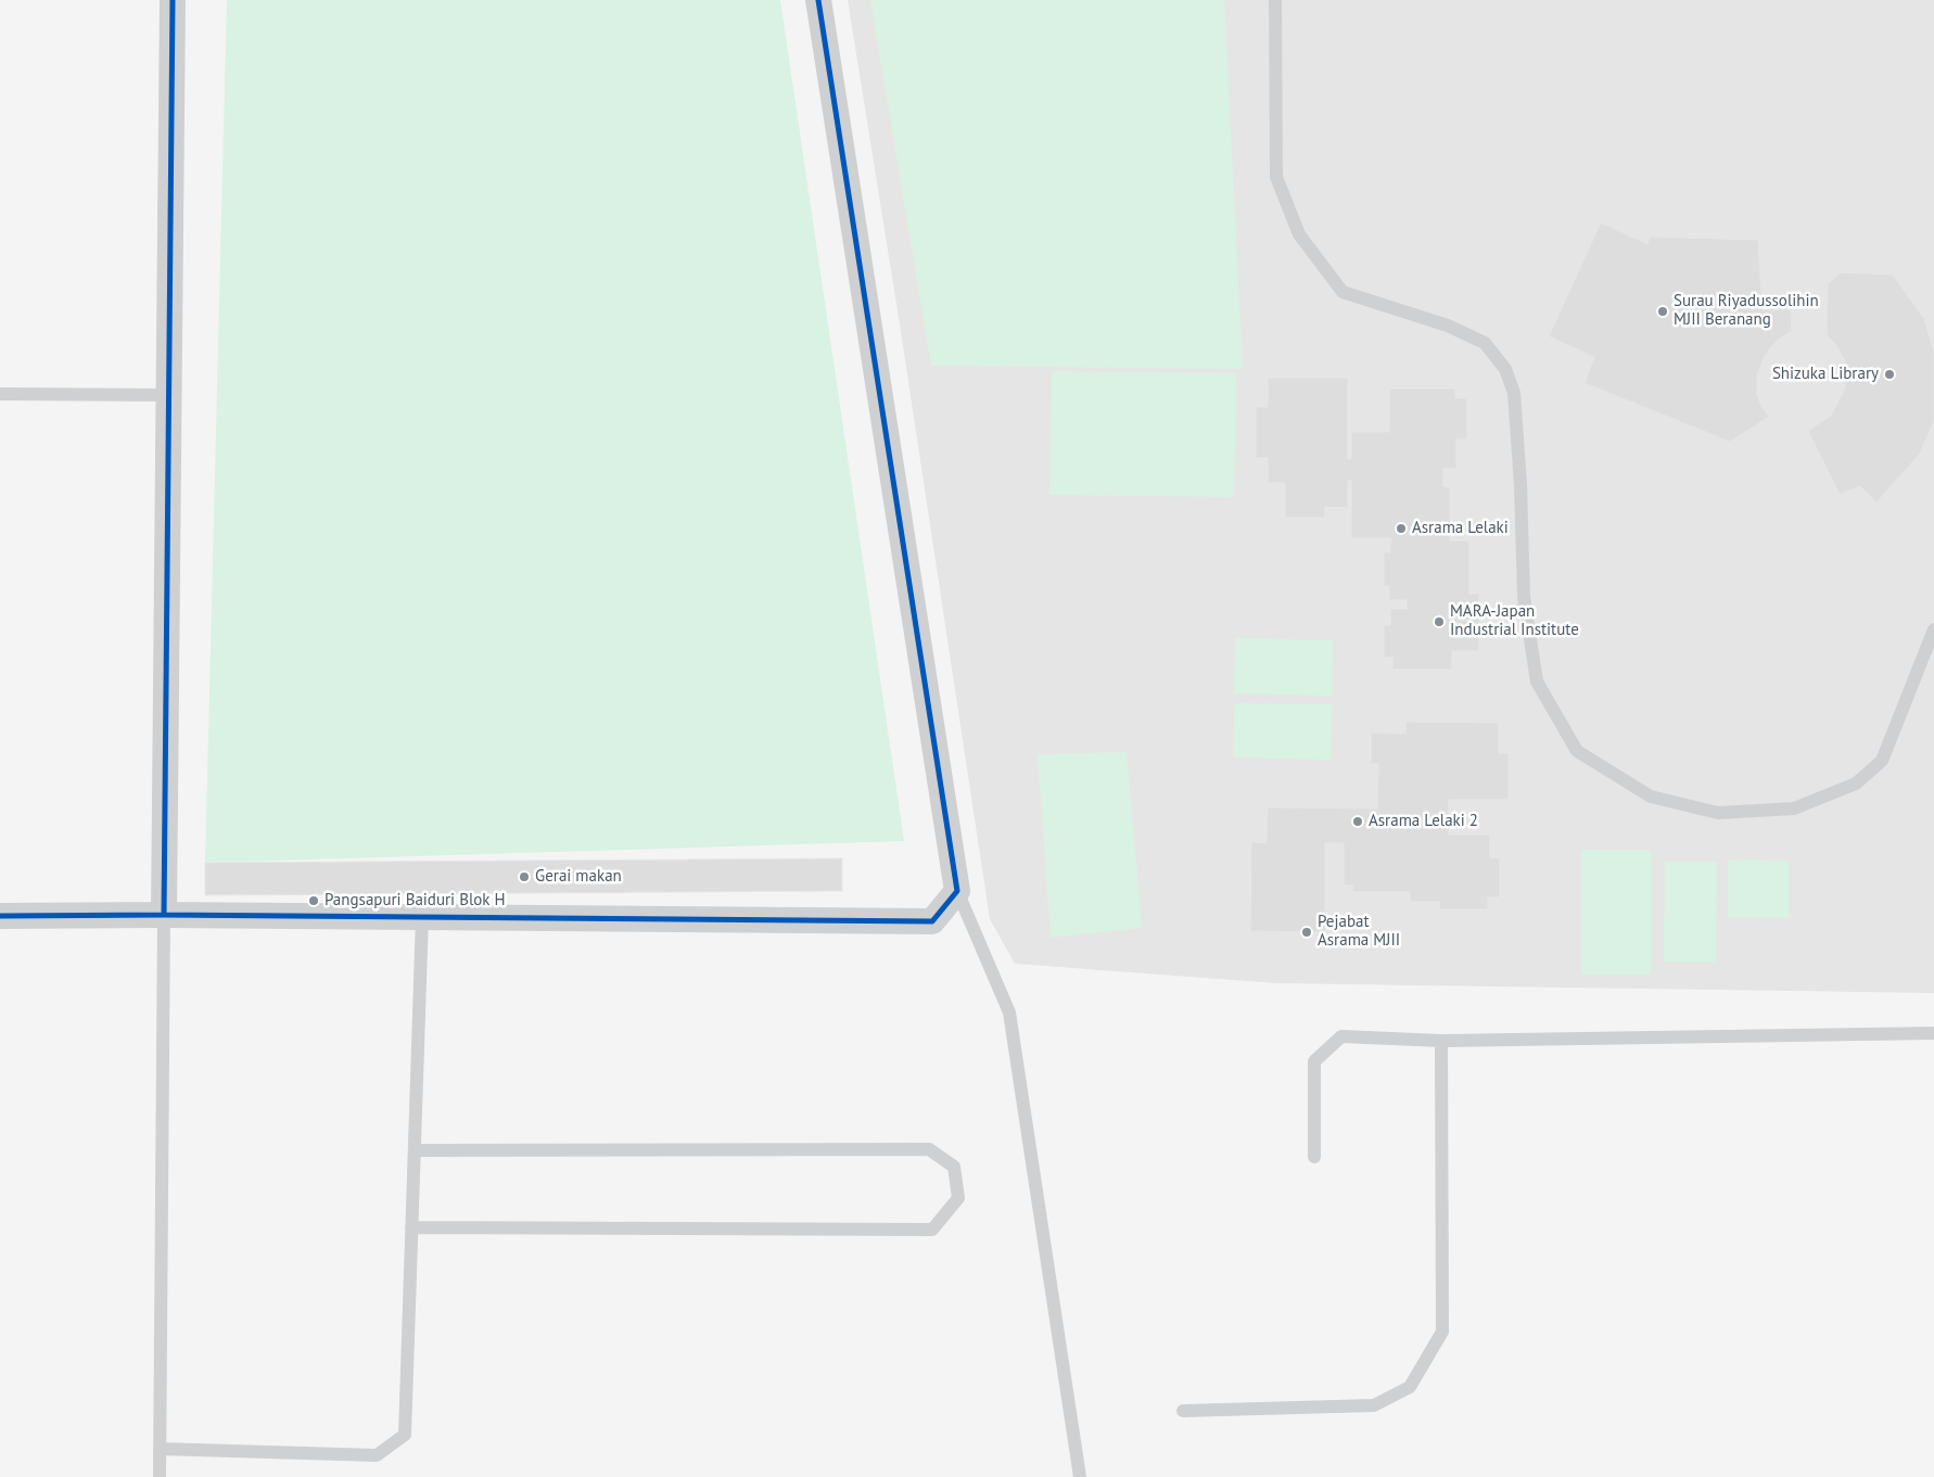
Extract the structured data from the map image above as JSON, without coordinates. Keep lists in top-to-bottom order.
{
  "places": [
    "Surau Riyadussolihin MJII Beranang",
    "Shizuka Library",
    "Asrama Lelaki",
    "MARA-Japan Industrial Institute",
    "Asrama Lelaki 2",
    "Gerai makan",
    "Pangsapuri Baiduri Blok H",
    "Pejabat Asrama MJII"
  ]
}
